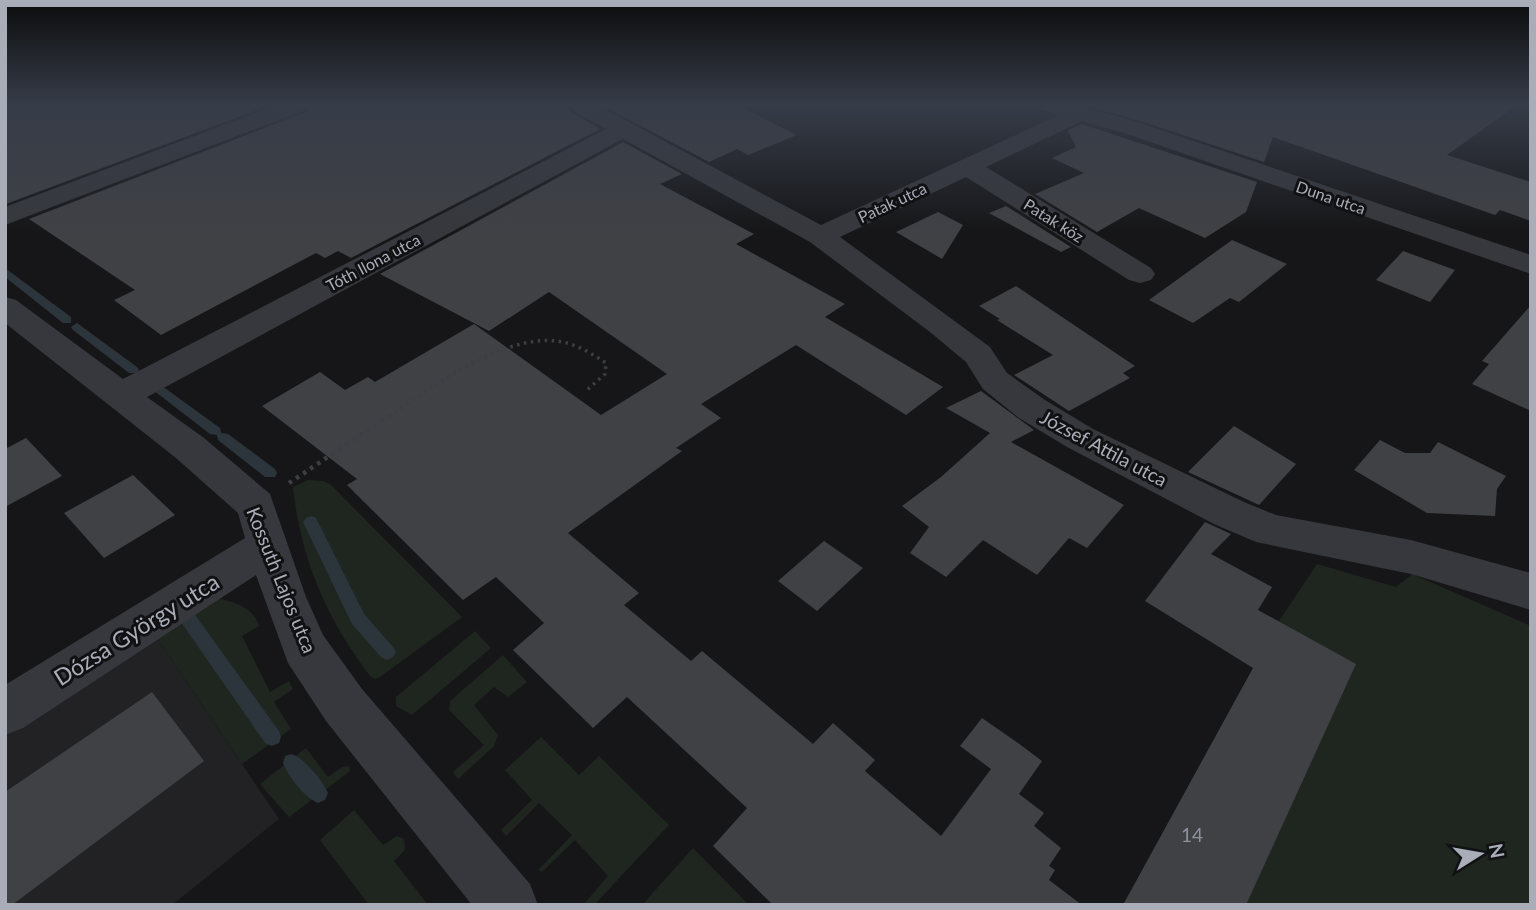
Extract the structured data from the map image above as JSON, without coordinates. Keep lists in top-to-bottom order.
{
  "streets": {
    "street": [
      "Duna utca",
      "Patak utca",
      "Patak köz",
      "Tóth Ilona utca",
      "József Attila utca",
      "Kossuth Lajos utca",
      "Dózsa György utca"
    ]
  },
  "crossings": [
    ["Patak utca", "Patak köz"],
    ["Patak utca", "József Attila utca"],
    ["Tóth Ilona utca", "Kossuth Lajos utca"],
    ["Kossuth Lajos utca", "Dózsa György utca"]
  ],
  "house_numbers": ["14"],
  "north": "right"
}
